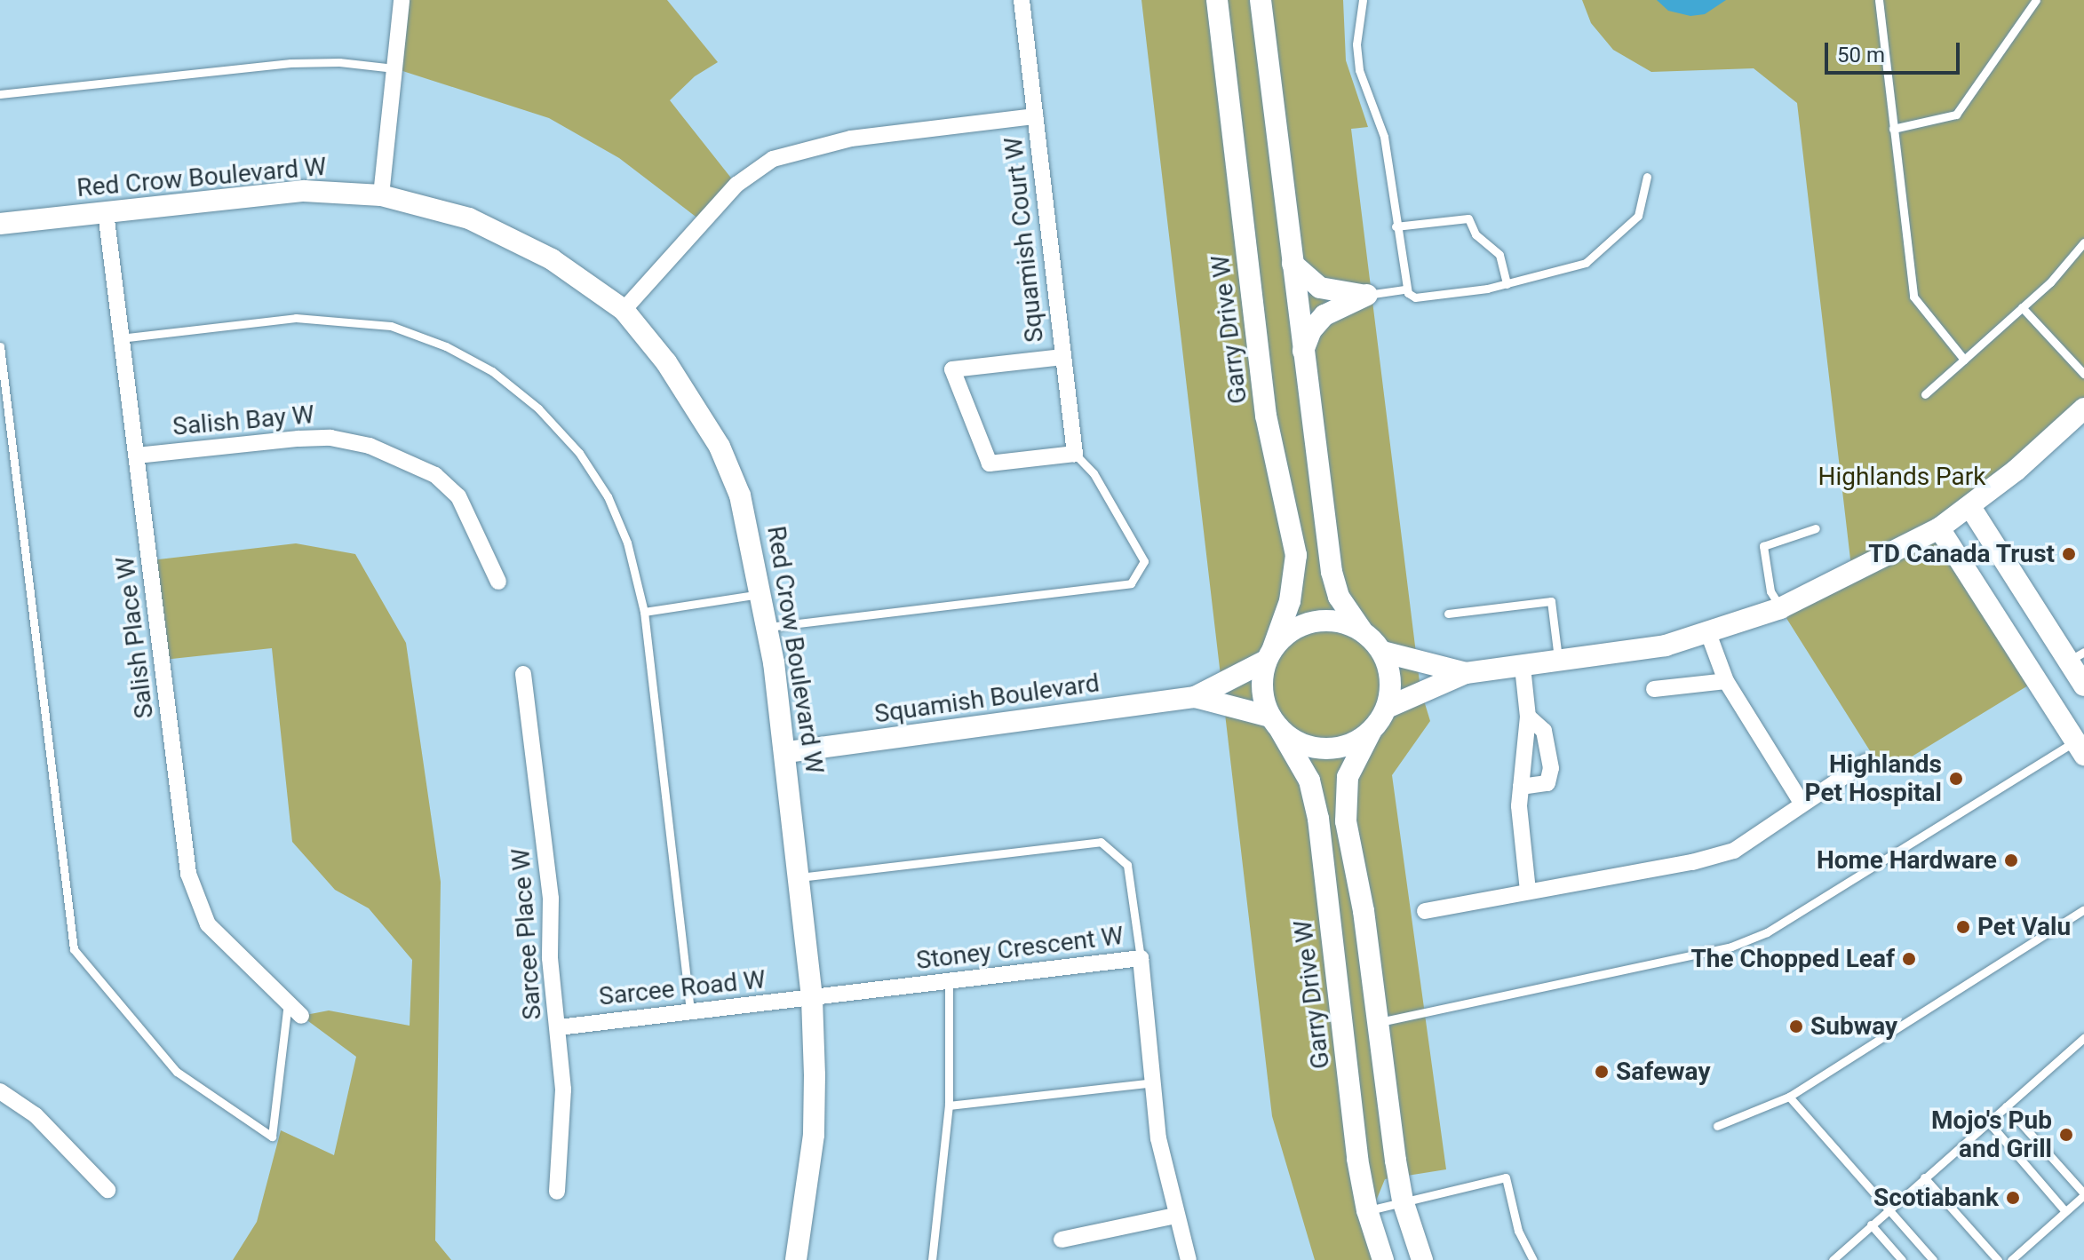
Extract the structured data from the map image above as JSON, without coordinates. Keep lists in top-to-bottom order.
{
  "streets": {
    "street": [
      "Red Crow Boulevard W",
      "Squamish Court W",
      "Garry Drive W",
      "Salish Bay W",
      "Salish Place W",
      "Squamish Boulevard",
      "Sarcee Place W",
      "Stoney Crescent W",
      "Sarcee Road W"
    ]
  },
  "crossings": [
    ["Red Crow Boulevard W", "Squamish Court W"],
    ["Red Crow Boulevard W", "Salish Place W"],
    ["Red Crow Boulevard W", "Squamish Boulevard"],
    ["Red Crow Boulevard W", "Stoney Crescent W"],
    ["Red Crow Boulevard W", "Sarcee Road W"],
    ["Garry Drive W", "Squamish Boulevard"],
    ["Salish Bay W", "Salish Place W"],
    ["Sarcee Place W", "Sarcee Road W"],
    ["Stoney Crescent W", "Sarcee Road W"]
  ],
  "parks": ["Highlands Park"],
  "places": [
    "TD Canada Trust",
    "Highlands Pet Hospital",
    "Home Hardware",
    "Pet Valu",
    "The Chopped Leaf",
    "Subway",
    "Safeway",
    "Mojo's Pub and Grill",
    "Scotiabank"
  ],
  "scale_bar": "50 m"
}
